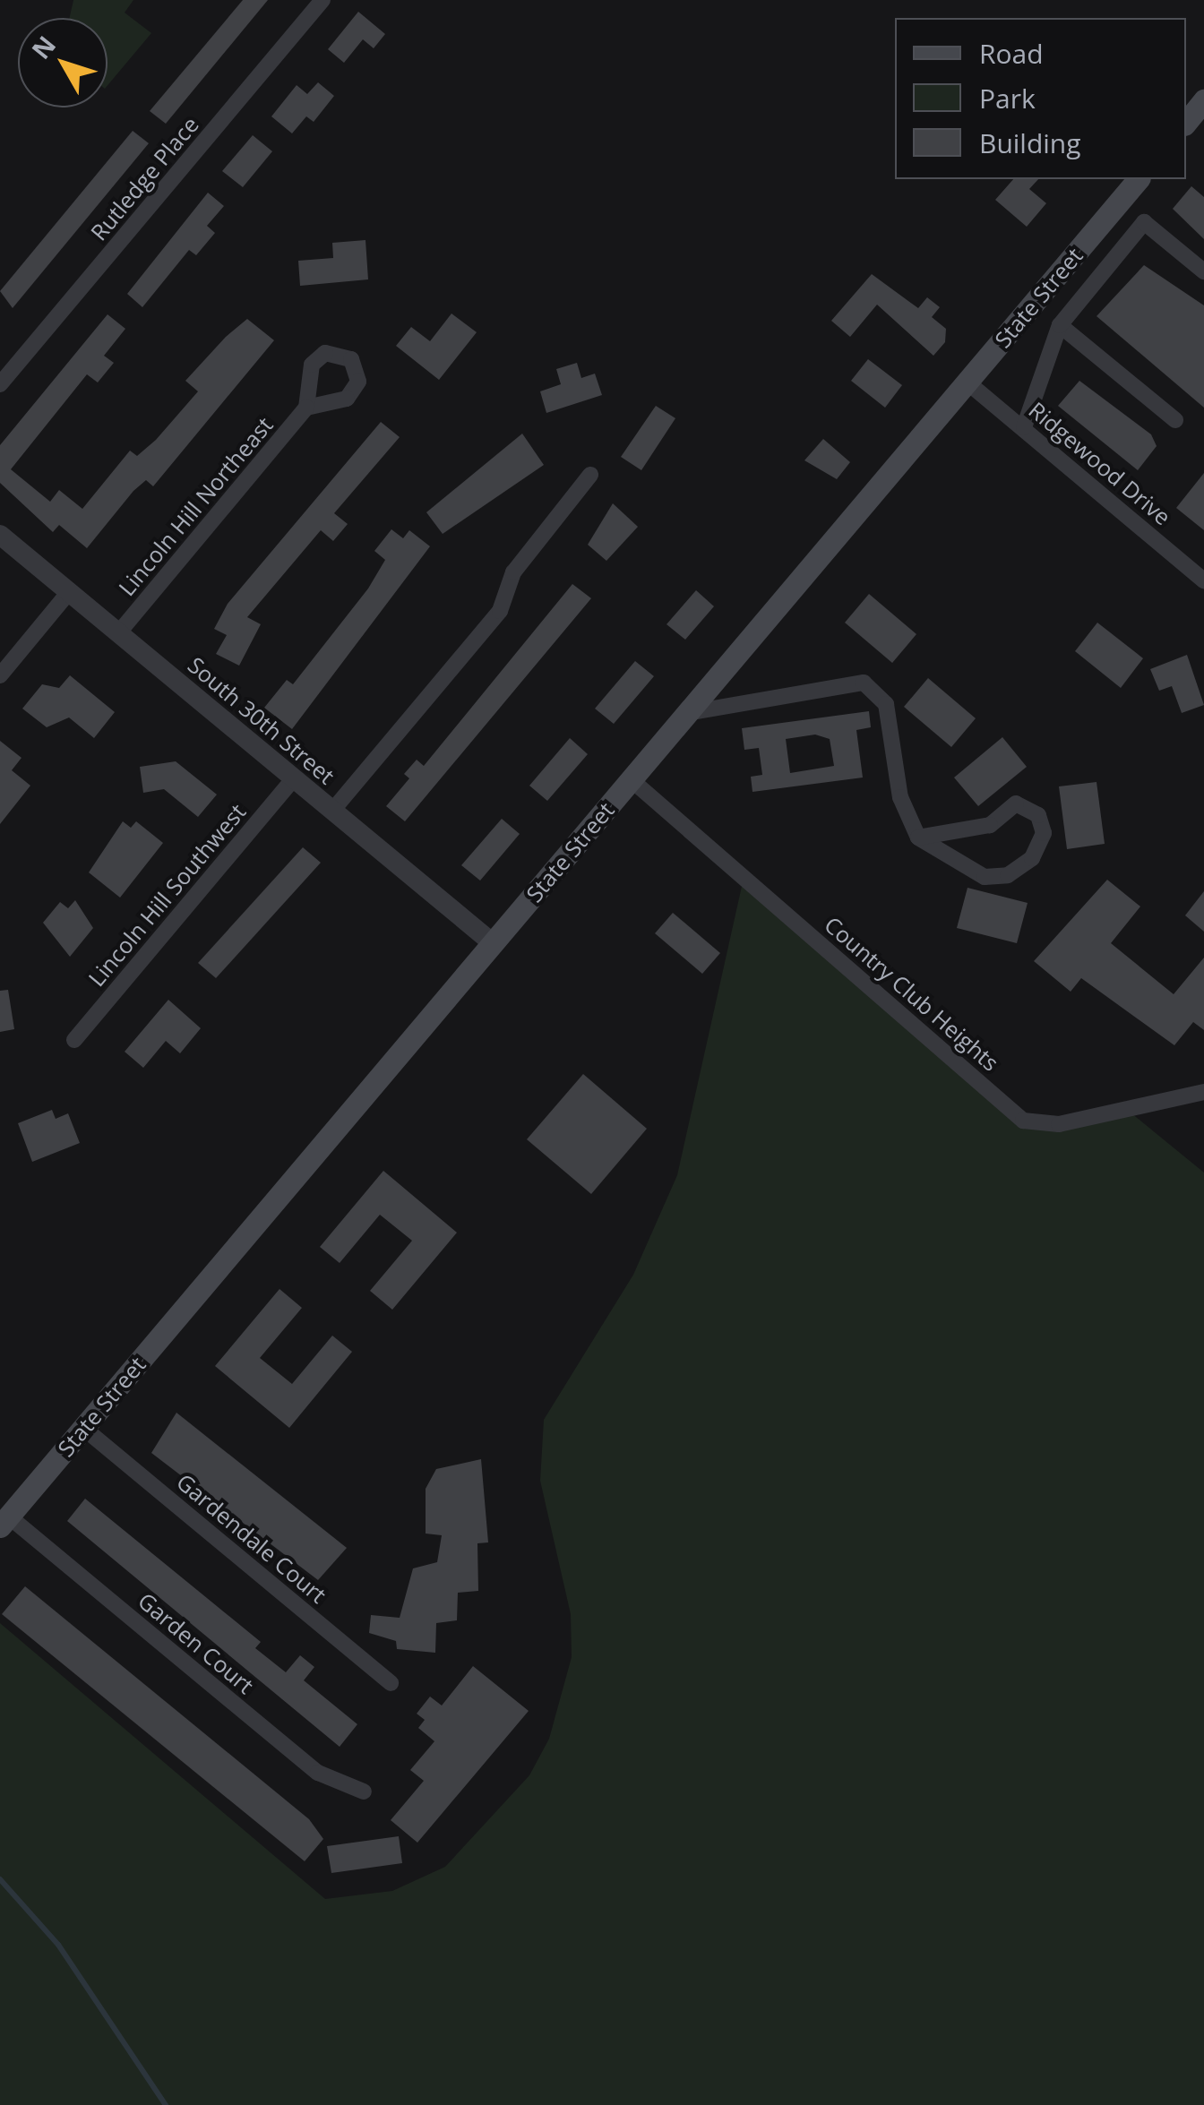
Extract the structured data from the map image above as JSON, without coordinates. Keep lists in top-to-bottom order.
{
  "streets": {
    "main road": ["State Street"],
    "street": [
      "Rutledge Place",
      "Ridgewood Drive",
      "Lincoln Hill Northeast",
      "South 30th Street",
      "Lincoln Hill Southwest",
      "Country Club Heights",
      "Gardendale Court",
      "Garden Court"
    ]
  },
  "crossings": [
    ["State Street", "Ridgewood Drive"],
    ["State Street", "South 30th Street"],
    ["State Street", "Country Club Heights"],
    ["State Street", "Gardendale Court"],
    ["State Street", "Garden Court"],
    ["Lincoln Hill Northeast", "South 30th Street"],
    ["South 30th Street", "Lincoln Hill Southwest"]
  ],
  "legend": ["Road", "Park", "Building"],
  "north": "top left"
}
